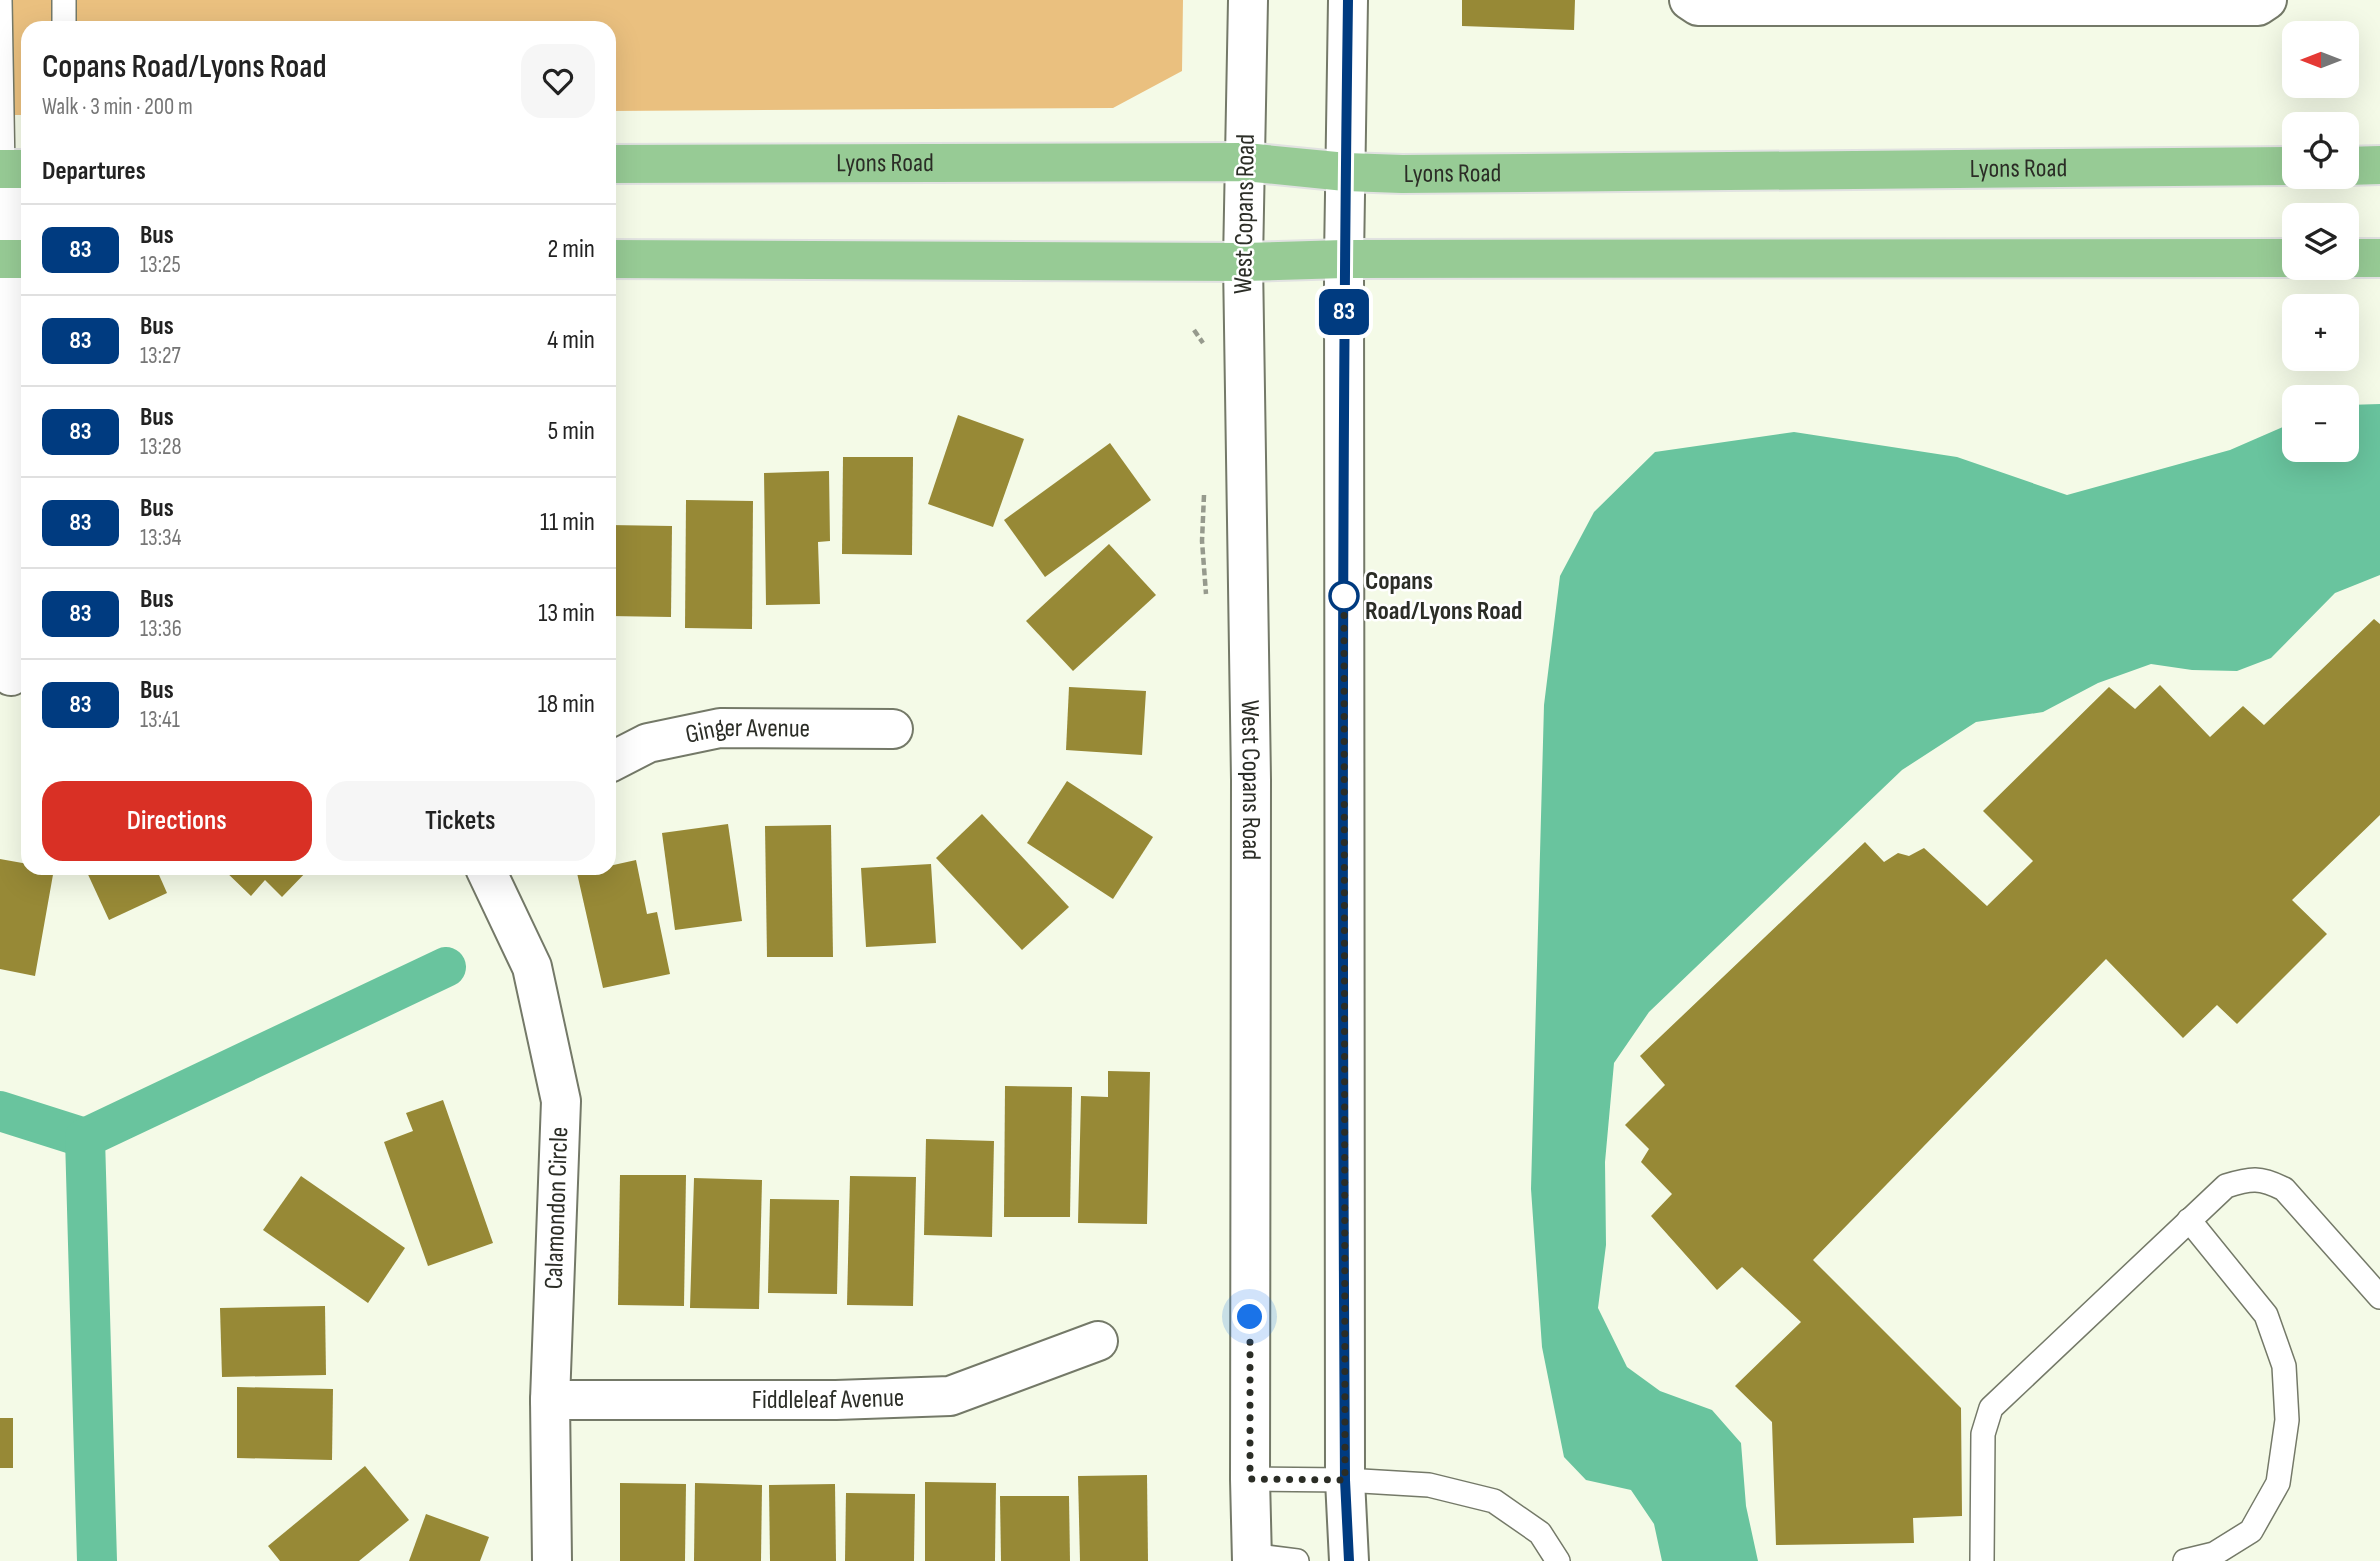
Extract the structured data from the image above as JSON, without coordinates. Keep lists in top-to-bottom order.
{
  "streets": {
    "main road": [
      "Lyons Road",
      "West Copans Road",
      "Ginger Avenue",
      "Calamondon Circle",
      "Fiddleleaf Avenue"
    ]
  },
  "crossings": [
    ["Lyons Road", "West Copans Road"],
    ["Calamondon Circle", "Fiddleleaf Avenue"]
  ],
  "places": ["Copans Road/Lyons Road"],
  "lines": ["bus line 83"],
  "north": "left",
  "page": {
    "on_map": "83",
    "map_buttons": ["+", "−"],
    "heading": [
      ["Copans Road/Lyons Road", "Walk · 3 min · 200 m"],
      "Departures"
    ],
    "list": [
      {
        "mark": "83",
        "name": "Bus",
        "note": "13:25",
        "value": "2 min"
      },
      {
        "mark": "83",
        "name": "Bus",
        "note": "13:27",
        "value": "4 min"
      },
      {
        "mark": "83",
        "name": "Bus",
        "note": "13:28",
        "value": "5 min"
      },
      {
        "mark": "83",
        "name": "Bus",
        "note": "13:34",
        "value": "11 min"
      },
      {
        "mark": "83",
        "name": "Bus",
        "note": "13:36",
        "value": "13 min"
      },
      {
        "mark": "83",
        "name": "Bus",
        "note": "13:41",
        "value": "18 min"
      }
    ],
    "buttons": ["Directions", "Tickets"]
  }
}
